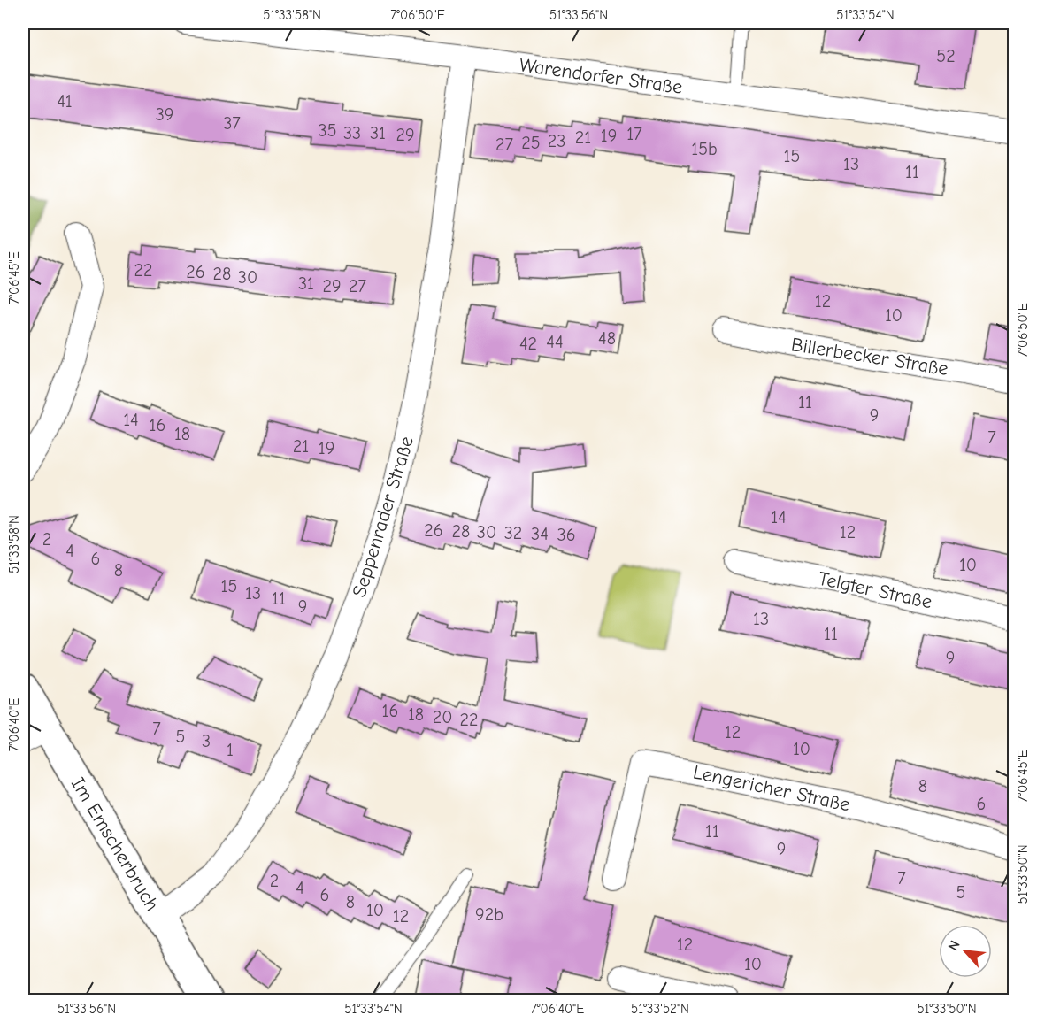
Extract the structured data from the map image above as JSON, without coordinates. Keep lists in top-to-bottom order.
{
  "streets": {
    "street": [
      "Warendorfer Straße",
      "Billerbecker Straße",
      "Seppenrader Straße",
      "Telgter Straße",
      "Lengericher Straße",
      "Im Emscherbruch"
    ]
  },
  "crossings": [
    ["Warendorfer Straße", "Seppenrader Straße"],
    ["Seppenrader Straße", "Im Emscherbruch"]
  ],
  "house_numbers": [
    "52",
    "41",
    "39",
    "37",
    "35",
    "33",
    "31",
    "17",
    "29",
    "19",
    "21",
    "23",
    "25",
    "27",
    "15b",
    "15",
    "13",
    "11",
    "22",
    "26",
    "28",
    "30",
    "31",
    "29",
    "27",
    "12",
    "10",
    "48",
    "44",
    "42",
    "11",
    "9",
    "14",
    "16",
    "18",
    "7",
    "21",
    "19",
    "14",
    "26",
    "28",
    "30",
    "12",
    "32",
    "34",
    "36",
    "2",
    "4",
    "6",
    "10",
    "8",
    "15",
    "13",
    "11",
    "9",
    "13",
    "11",
    "9",
    "16",
    "18",
    "20",
    "22",
    "7",
    "12",
    "5",
    "3",
    "10",
    "1",
    "8",
    "6",
    "11",
    "9",
    "7",
    "2",
    "4",
    "5",
    "6",
    "8",
    "10",
    "92b",
    "12",
    "12",
    "10"
  ],
  "north": "top left",
  "coordinates": [
    "51°33'58\"N",
    "7°06'50\"E",
    "51°33'56\"N",
    "51°33'54\"N",
    "7°06'45\"E",
    "7°06'40\"E",
    "51°33'50\"N",
    "51°33'52\"N"
  ]
}
